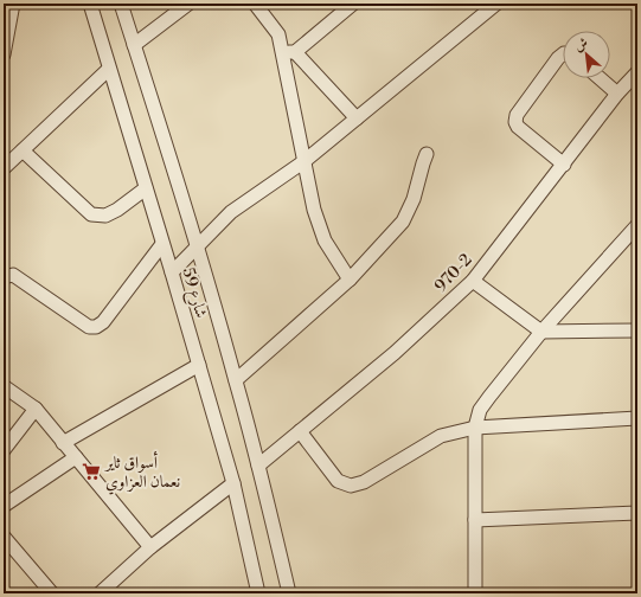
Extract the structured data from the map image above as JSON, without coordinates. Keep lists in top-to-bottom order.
{
  "streets": {
    "street": ["970-2", "شارع 59"]
  },
  "crossings": [
    ["970-2", "شارع 59"]
  ],
  "places": {
    "supermarket": ["أسواق ثاير نعمان العزاوي"]
  },
  "north": "top left"
}
